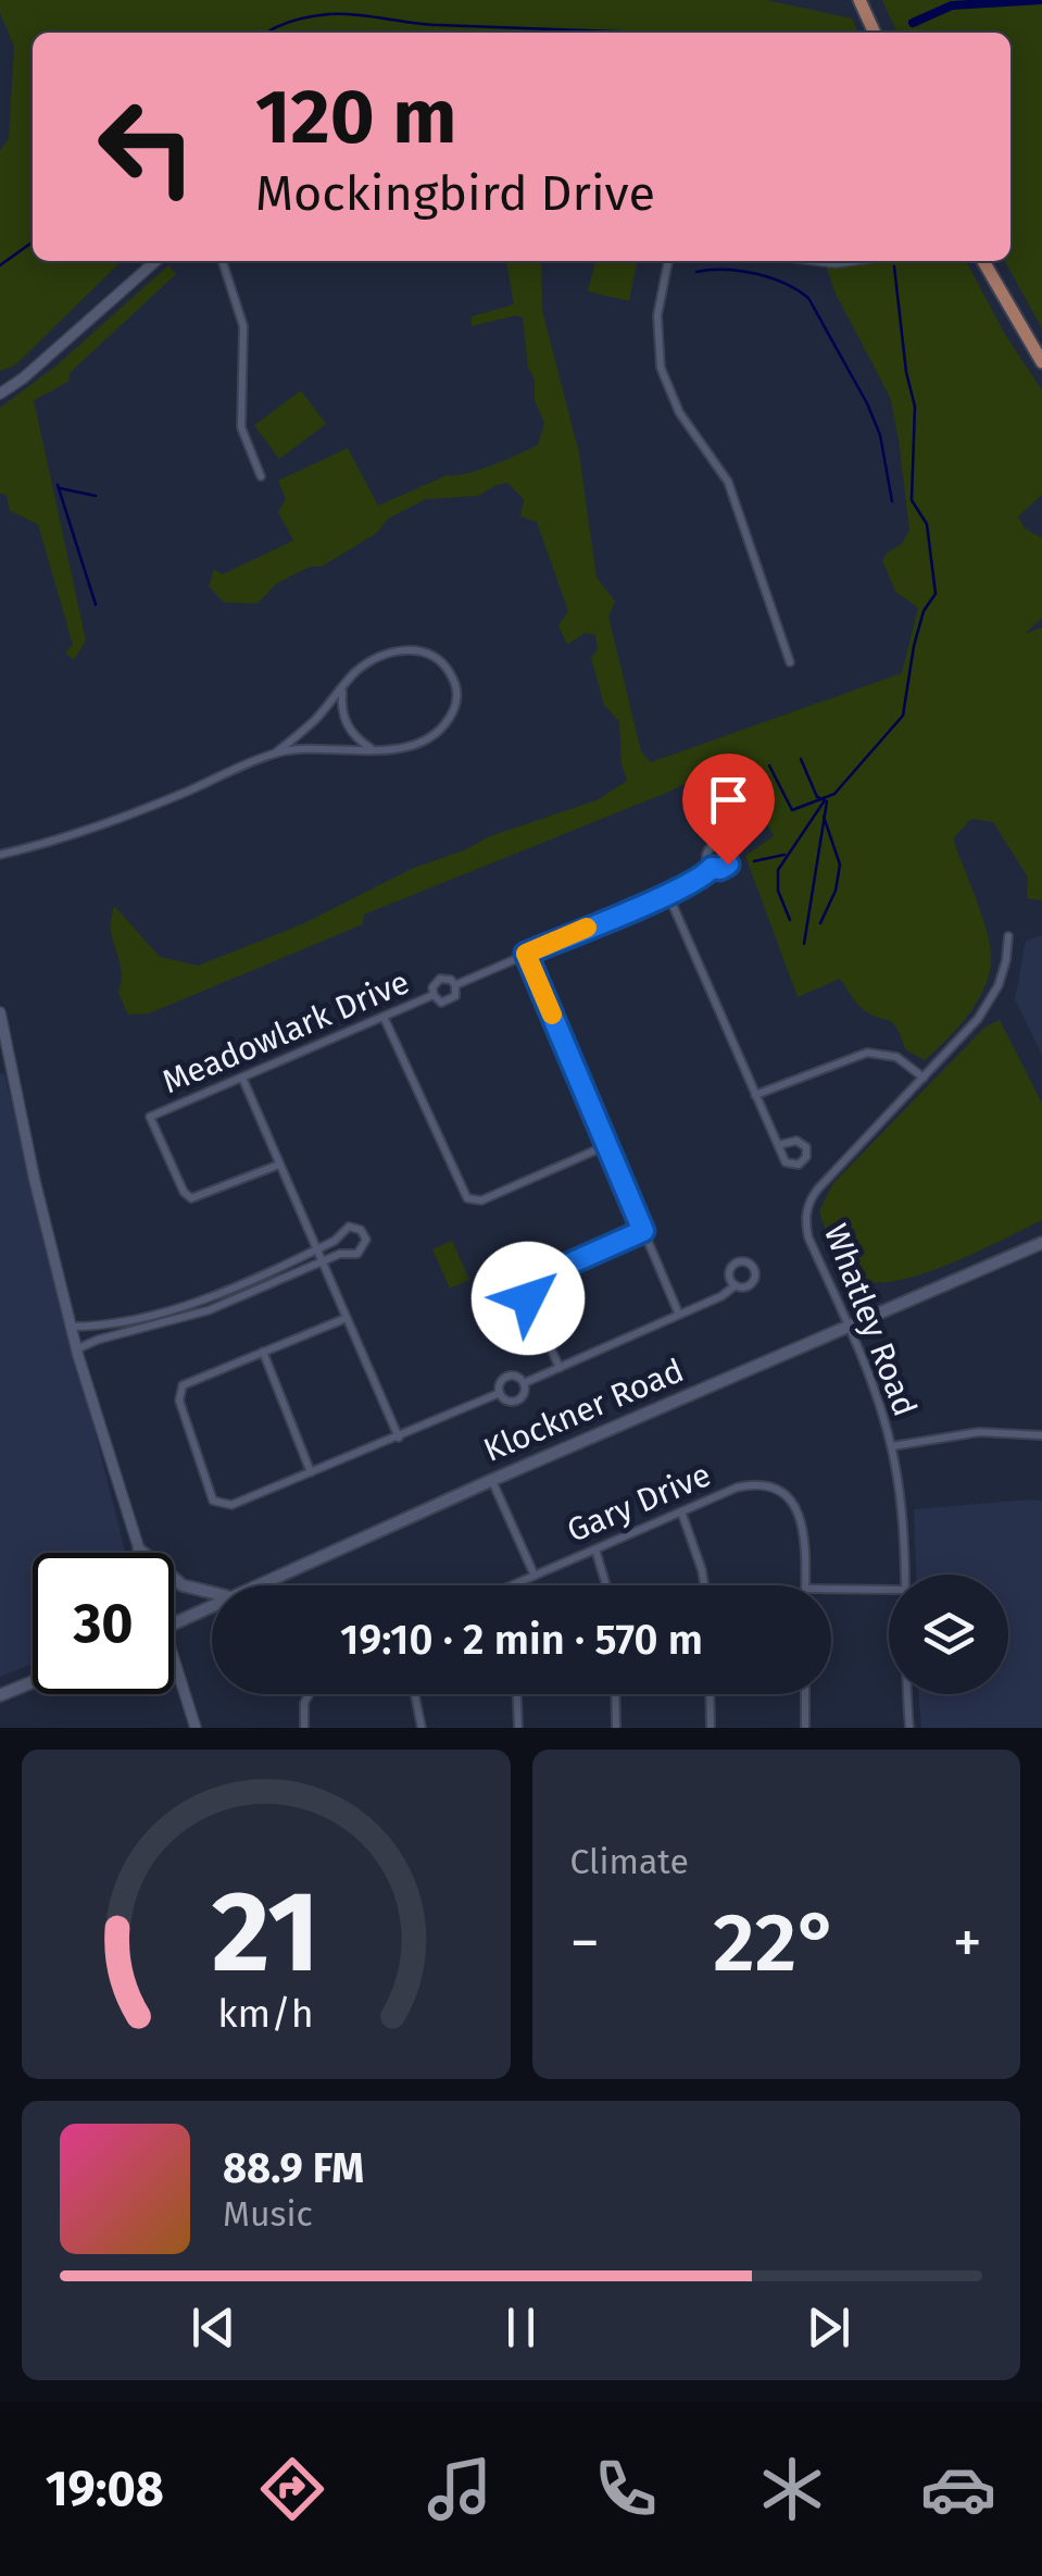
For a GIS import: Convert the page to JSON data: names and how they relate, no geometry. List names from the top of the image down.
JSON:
{
  "streets": {
    "main road": ["Klockner Road"],
    "street": ["Meadowlark Drive", "Whatley Road", "Gary Drive"]
  },
  "crossings": [
    ["Whatley Road", "Klockner Road"]
  ],
  "page": {
    "turn": ["120 m", "Mockingbird Drive"],
    "limit": "30",
    "trip": "19:10 · 2 min · 570 m",
    "tile": "Climate",
    "heat": ["−", "22°", "+"],
    "song": ["88.9 FM", "Music"],
    "tabs": "19:08",
    "gauge": ["21", "km/h"]
  }
}
